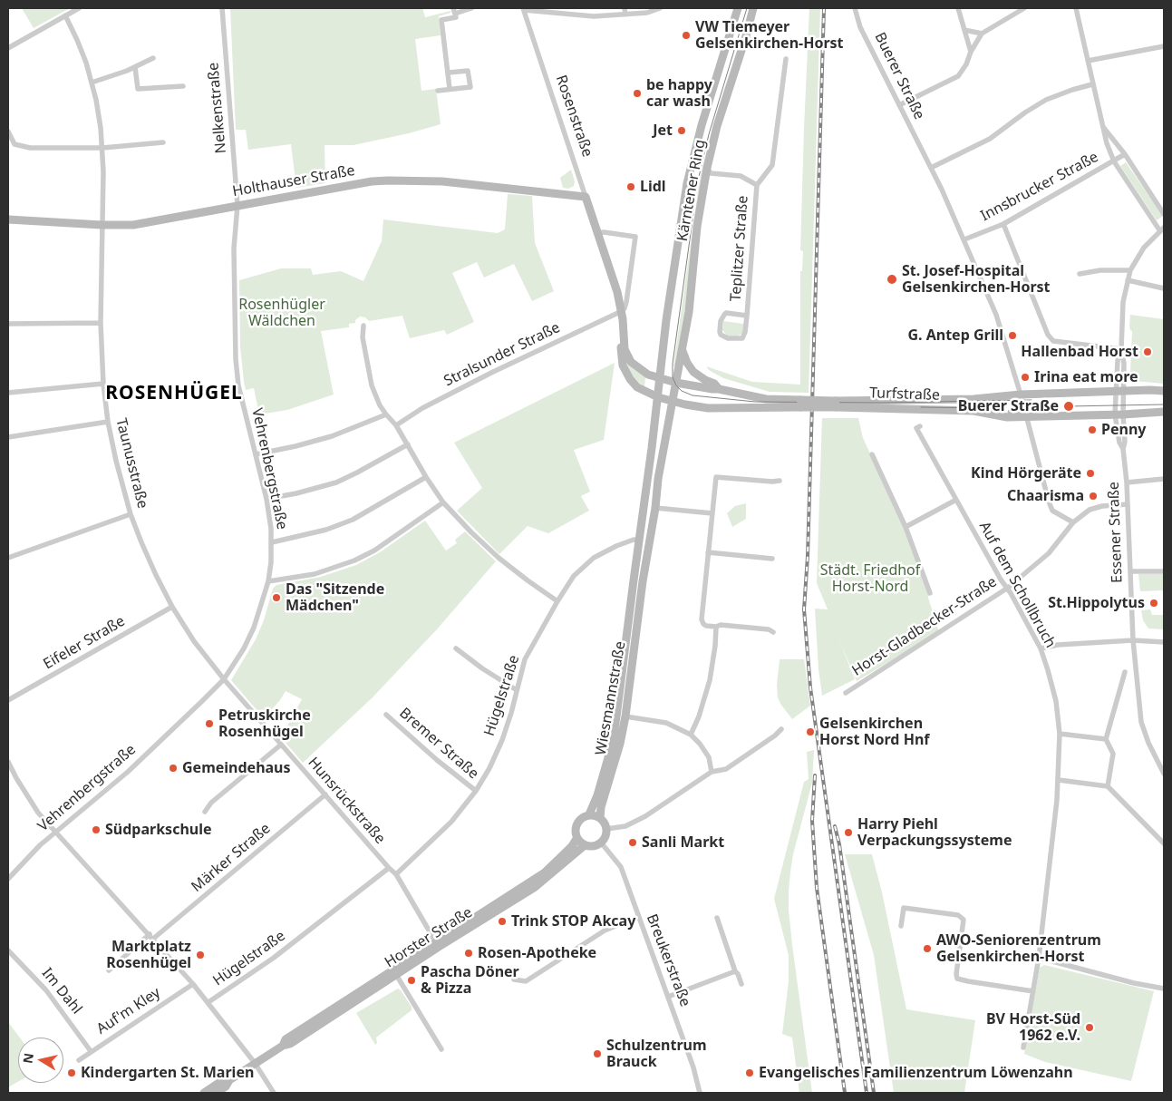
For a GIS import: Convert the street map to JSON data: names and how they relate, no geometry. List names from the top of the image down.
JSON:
{
  "streets": {
    "main road": [
      "Rosenstraße",
      "Holthauser Straße",
      "Kärntener Ring",
      "Turfstraße",
      "Wiesmannstraße",
      "Horster Straße"
    ],
    "street": [
      "Buerer Straße",
      "Nelkenstraße",
      "Innsbrucker Straße",
      "Teplitzer Straße",
      "Stralsunder Straße",
      "Taunusstraße",
      "Vehrenbergstraße",
      "Essener Straße",
      "Auf dem Schollbruch",
      "Horst-Gladbecker-Straße",
      "Eifeler Straße",
      "Hügelstraße",
      "Bremer Straße",
      "Hunsrückstraße",
      "Märker Straße",
      "Breukerstraße",
      "Im Dahl",
      "Auf'm Kley"
    ]
  },
  "crossings": [
    ["Buerer Straße", "Innsbrucker Straße"],
    ["Buerer Straße", "Turfstraße"],
    ["Buerer Straße", "Horst-Gladbecker-Straße"],
    ["Nelkenstraße", "Holthauser Straße"],
    ["Nelkenstraße", "Vehrenbergstraße"],
    ["Rosenstraße", "Holthauser Straße"],
    ["Rosenstraße", "Kärntener Ring"],
    ["Rosenstraße", "Stralsunder Straße"],
    ["Holthauser Straße", "Taunusstraße"],
    ["Holthauser Straße", "Vehrenbergstraße"],
    ["Kärntener Ring", "Teplitzer Straße"],
    ["Kärntener Ring", "Turfstraße"],
    ["Kärntener Ring", "Hügelstraße"],
    ["Kärntener Ring", "Wiesmannstraße"],
    ["Turfstraße", "Essener Straße"],
    ["Taunusstraße", "Vehrenbergstraße"],
    ["Taunusstraße", "Eifeler Straße"],
    ["Taunusstraße", "Hunsrückstraße"],
    ["Vehrenbergstraße", "Hunsrückstraße"],
    ["Auf dem Schollbruch", "Horst-Gladbecker-Straße"],
    ["Hügelstraße", "Bremer Straße"],
    ["Hügelstraße", "Hunsrückstraße"],
    ["Wiesmannstraße", "Horster Straße"],
    ["Wiesmannstraße", "Breukerstraße"],
    ["Hunsrückstraße", "Märker Straße"],
    ["Hunsrückstraße", "Horster Straße"],
    ["Horster Straße", "Breukerstraße"],
    ["Im Dahl", "Auf'm Kley"]
  ],
  "districts": ["ROSENHÜGEL"],
  "parks": ["Rosenhügler Wäldchen", "Städt. Friedhof Horst-Nord"],
  "places": [
    "VW Tiemeyer Gelsenkirchen-Horst",
    "be happy car wash",
    "Jet",
    "Lidl",
    "St. Josef-Hospital Gelsenkirchen-Horst",
    "G. Antep Grill",
    "Hallenbad Horst",
    "Irina eat more",
    "Buerer Straße",
    "Penny",
    "Kind Hörgeräte",
    "Chaarisma",
    "Das \"Sitzende Mädchen\"",
    "St.Hippolytus",
    "Petruskirche Rosenhügel",
    "Gelsenkirchen Horst Nord Hnf",
    "Gemeindehaus",
    "Südparkschule",
    "Harry Piehl Verpackungssysteme",
    "Sanli Markt",
    "Trink STOP Akcay",
    "AWO-Seniorenzentrum Gelsenkirchen-Horst",
    "Rosen-Apotheke",
    "Marktplatz Rosenhügel",
    "Pascha Döner & Pizza",
    "BV Horst-Süd 1962 e.V.",
    "Schulzentrum Brauck",
    "Kindergarten St. Marien",
    "Evangelisches Familienzentrum Löwenzahn"
  ],
  "north": "left"
}
